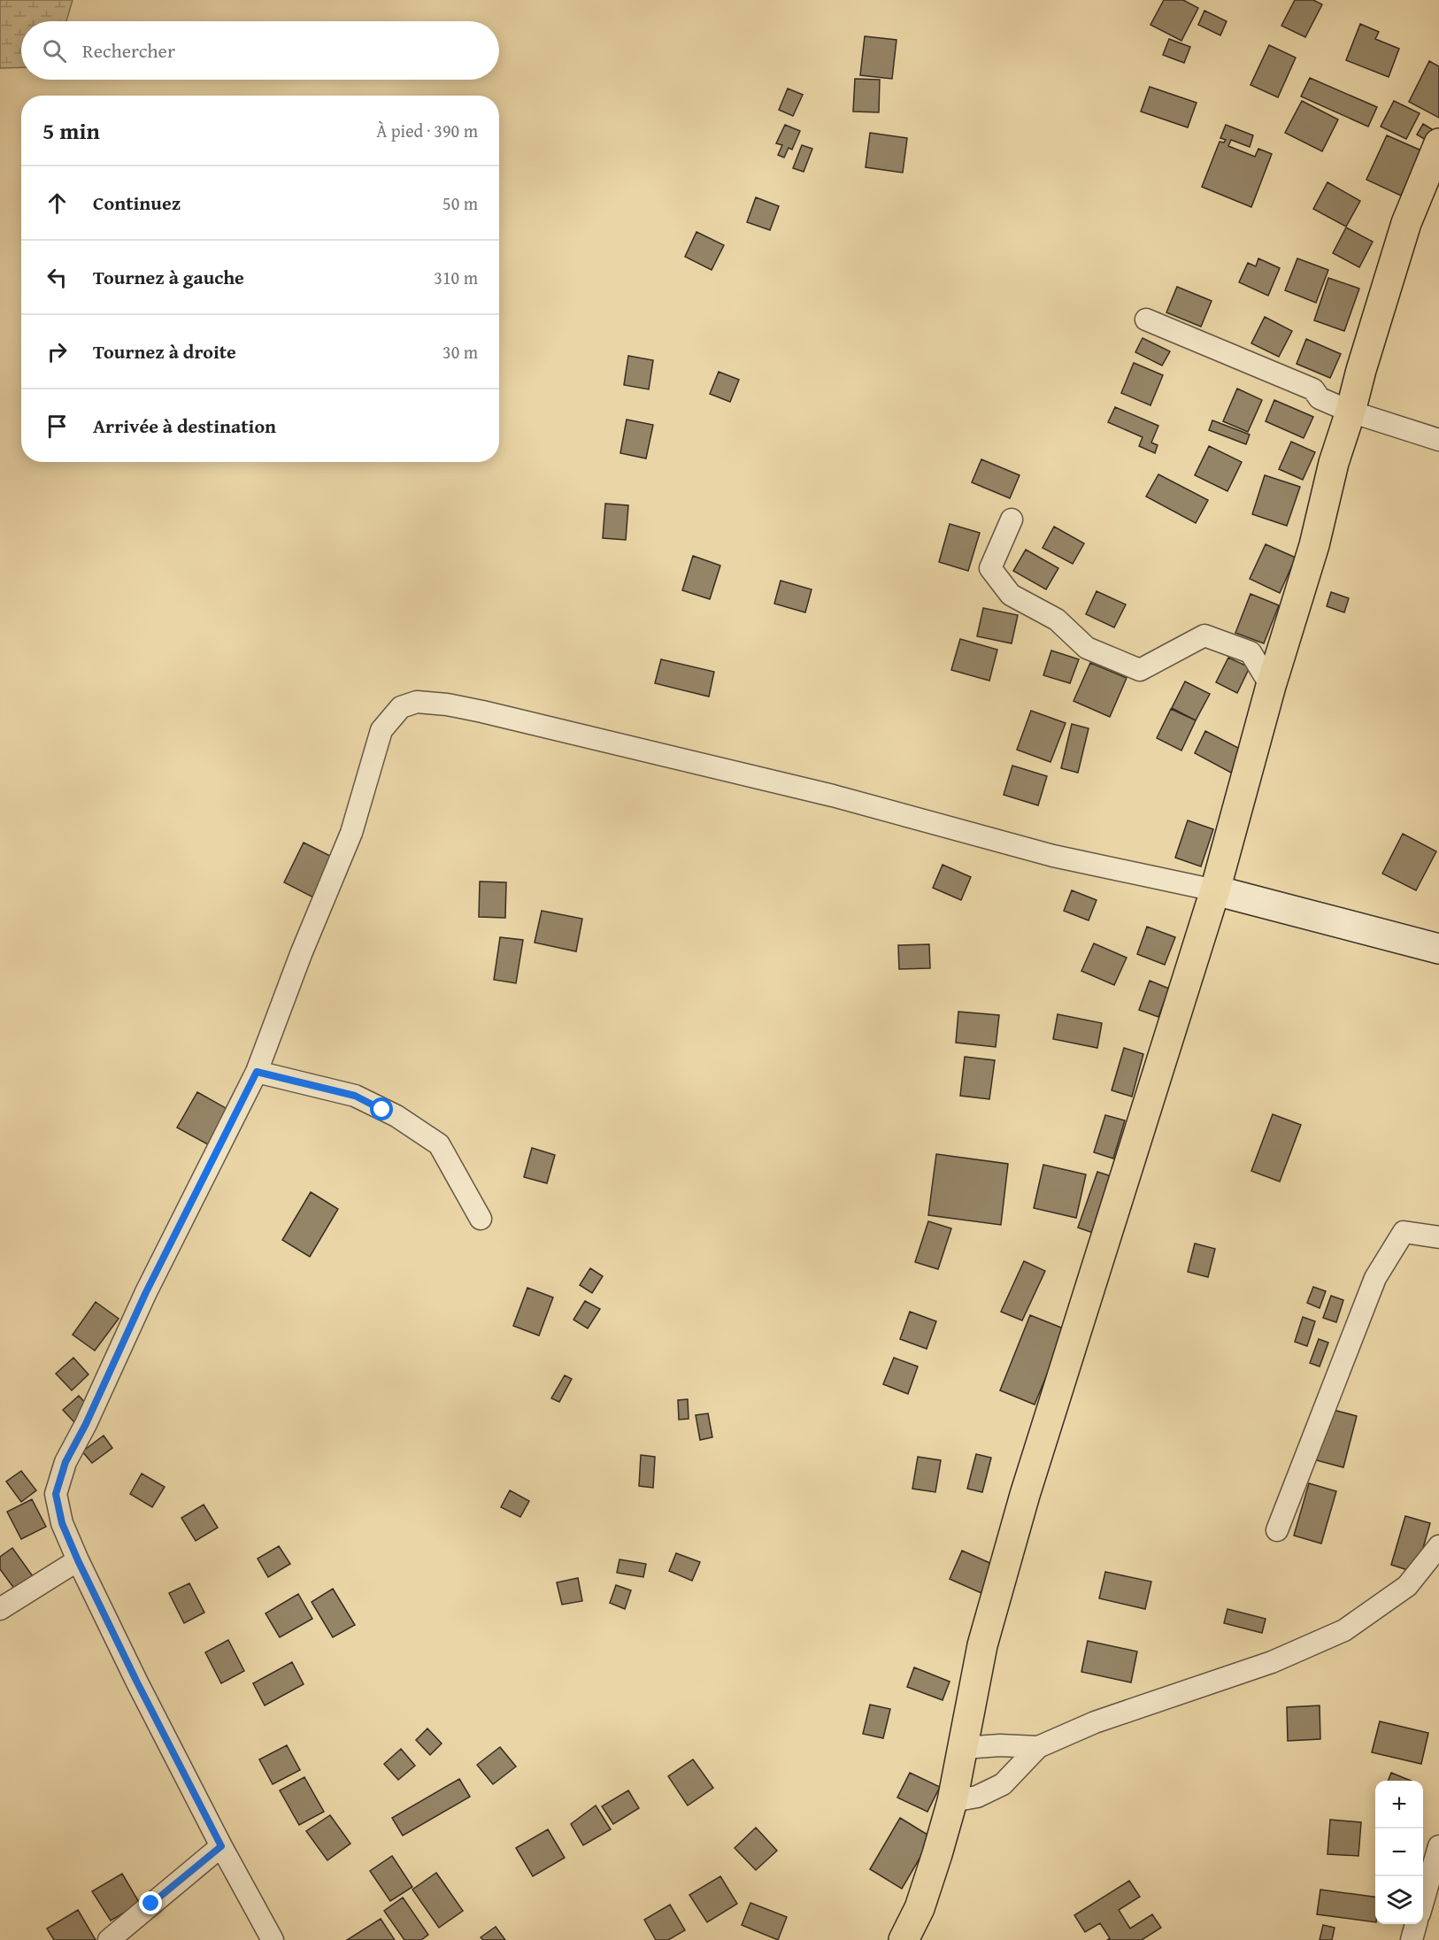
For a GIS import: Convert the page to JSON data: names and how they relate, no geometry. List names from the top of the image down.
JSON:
{
  "page": {
    "search": "Rechercher",
    "heading": ["5 min", "À pied · 390 m"],
    "list": [
      ["Continuez", "50 m"],
      ["Tournez à gauche", "310 m"],
      ["Tournez à droite", "30 m"],
      "Arrivée à destination"
    ],
    "map_buttons": ["+", "−"]
  }
}
